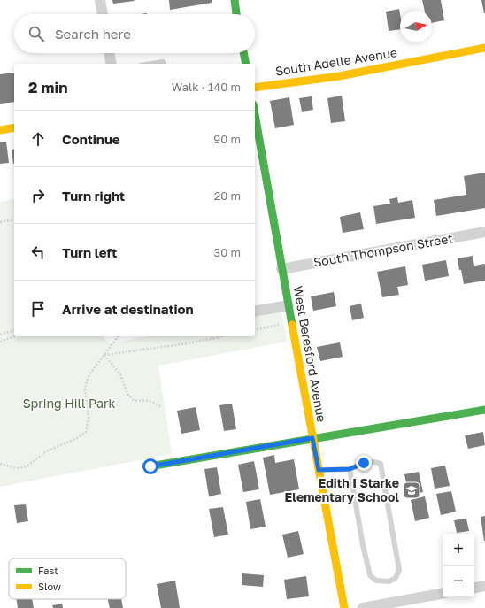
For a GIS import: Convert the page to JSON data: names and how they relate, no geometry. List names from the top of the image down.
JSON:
{
  "streets": {
    "street": ["South Adelle Avenue", "South Thompson Street", "West Beresford Avenue"]
  },
  "crossings": [
    ["South Thompson Street", "West Beresford Avenue"]
  ],
  "parks": ["Spring Hill Park"],
  "places": {
    "school or university": ["Edith I Starke Elementary School"]
  },
  "legend": ["Fast", "Slow"],
  "north": "right",
  "page": {
    "search": "Search here",
    "heading": ["2 min", "Walk · 140 m"],
    "list": [
      ["Continue", "90 m"],
      ["Turn right", "20 m"],
      ["Turn left", "30 m"],
      "Arrive at destination"
    ],
    "map_buttons": ["+", "−"]
  }
}
